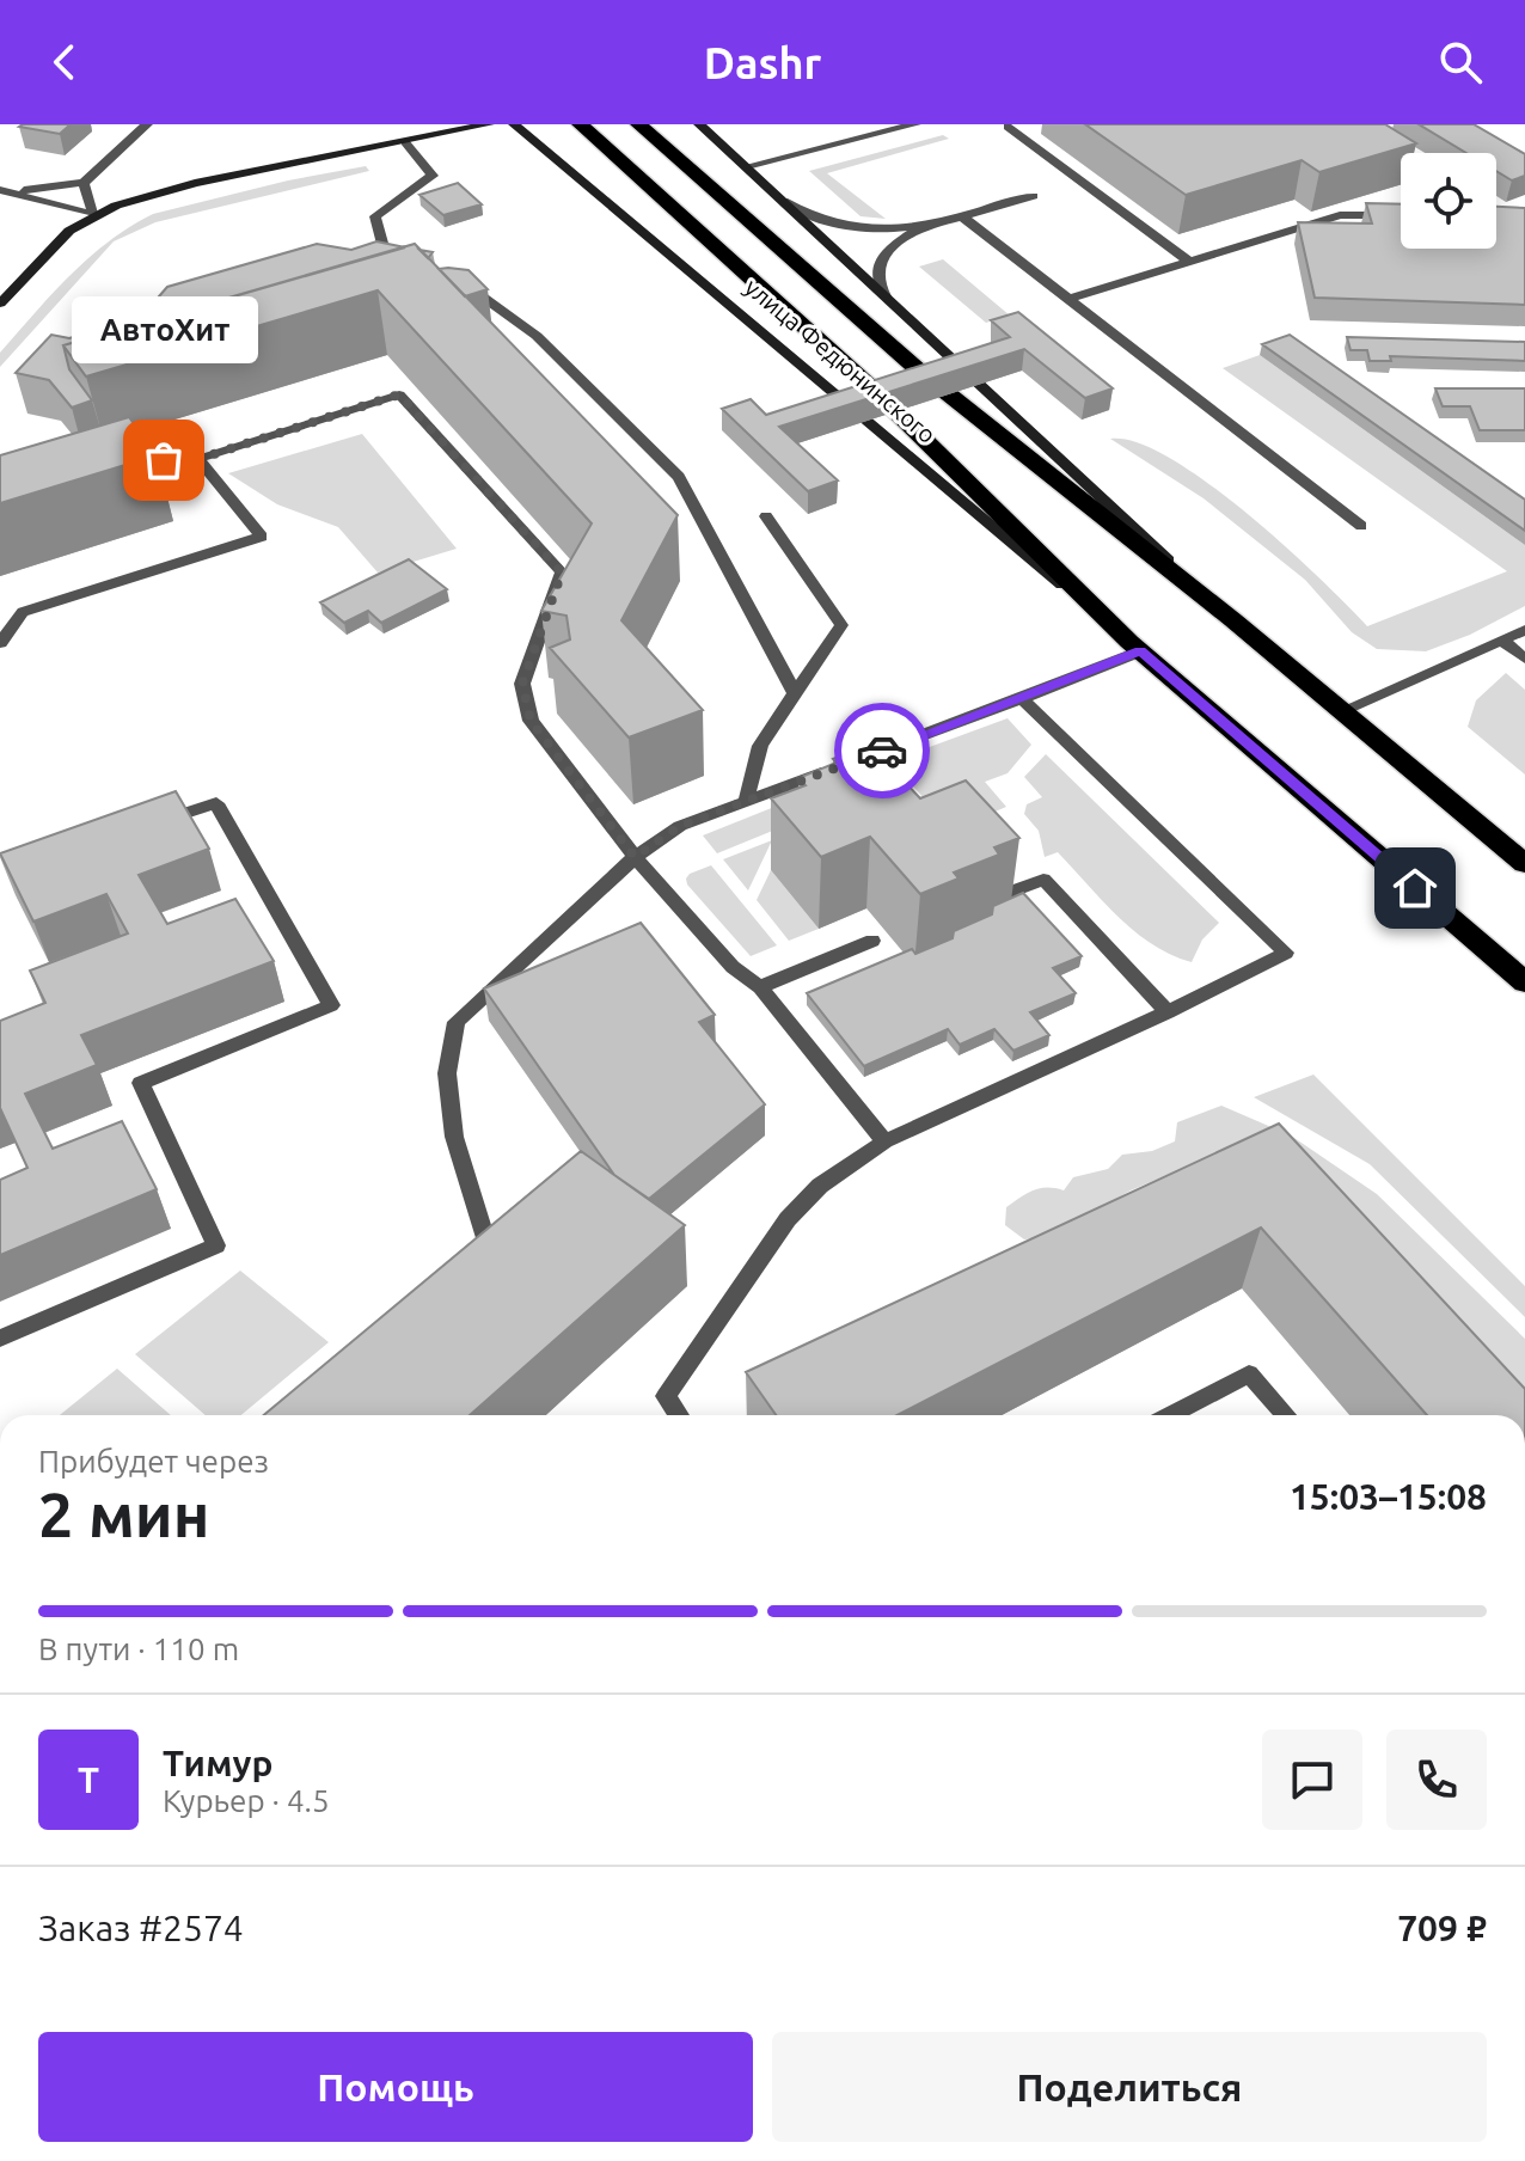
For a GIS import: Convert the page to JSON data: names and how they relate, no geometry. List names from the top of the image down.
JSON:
{
  "streets": {
    "highway": ["улица Федюнинского"]
  },
  "places": ["АвтоХит"],
  "page": {
    "header": "Dashr",
    "bubble": "АвтоХит",
    "heading": ["2 мин", "Прибудет через", "15:03–15:08"],
    "panel": [
      "Тимур",
      "Курьер · 4.5",
      "Заказ #2574",
      "709 ₽"
    ],
    "bar": "В пути · 110 m",
    "round": "Т",
    "buttons": ["Помощь", "Поделиться"]
  }
}
